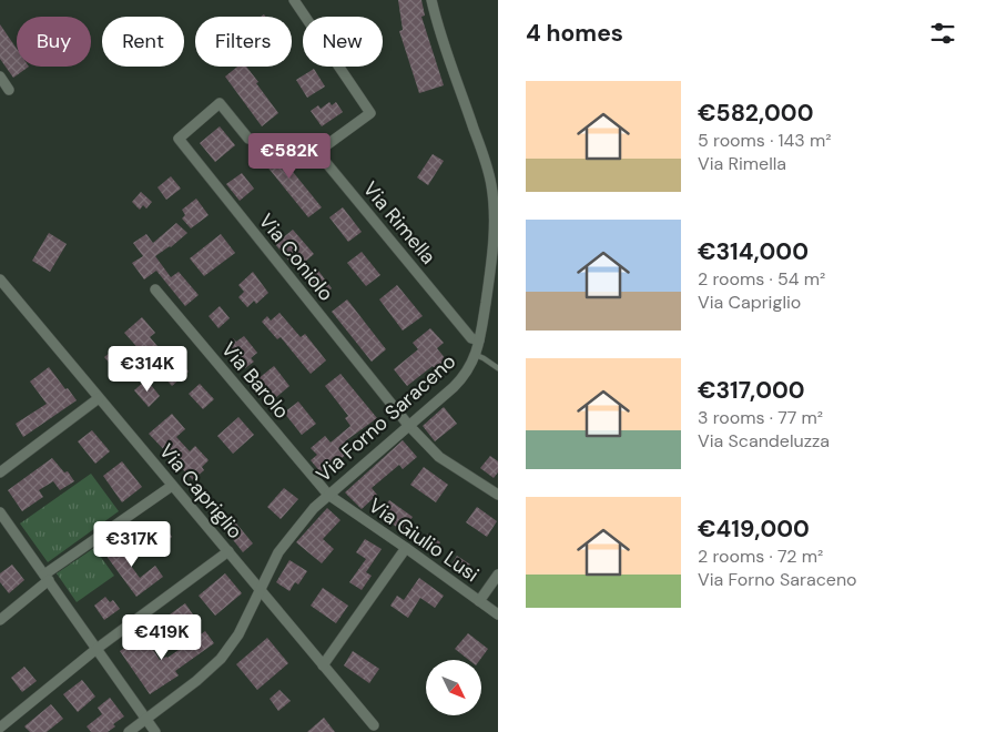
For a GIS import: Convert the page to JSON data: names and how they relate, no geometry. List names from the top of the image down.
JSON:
{
  "streets": {
    "street": [
      "Via Rimella",
      "Via Coniolo",
      "Via Barolo",
      "Via Forno Saraceno",
      "Via Capriglio",
      "Via Giulio Lusi"
    ]
  },
  "crossings": [
    ["Via Rimella", "Via Forno Saraceno"],
    ["Via Coniolo", "Via Forno Saraceno"],
    ["Via Barolo", "Via Forno Saraceno"],
    ["Via Barolo", "Via Giulio Lusi"],
    ["Via Forno Saraceno", "Via Capriglio"],
    ["Via Forno Saraceno", "Via Giulio Lusi"]
  ],
  "north": "bottom right",
  "page": {
    "heading": "4 homes",
    "chip": [
      "Buy",
      "Rent",
      "Filters",
      "New"
    ],
    "list": [
      {
        "name": "€582,000",
        "note": "5 rooms · 143 m² · Via Rimella"
      },
      {
        "name": "€314,000",
        "note": "2 rooms · 54 m² · Via Capriglio"
      },
      {
        "name": "€317,000",
        "note": "3 rooms · 77 m² · Via Scandeluzza"
      },
      {
        "name": "€419,000",
        "note": "2 rooms · 72 m² · Via Forno Saraceno"
      }
    ],
    "price": [
      "€582K",
      "€314K",
      "€317K",
      "€419K"
    ]
  }
}
